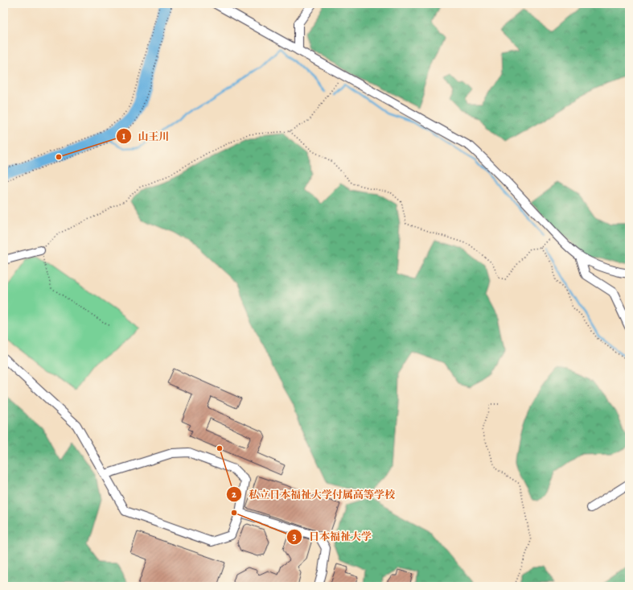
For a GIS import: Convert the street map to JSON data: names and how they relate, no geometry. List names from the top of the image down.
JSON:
{
  "places": ["山王川", "私立日本福祉大学付属高等学校", "日本福祉大学"]
}
